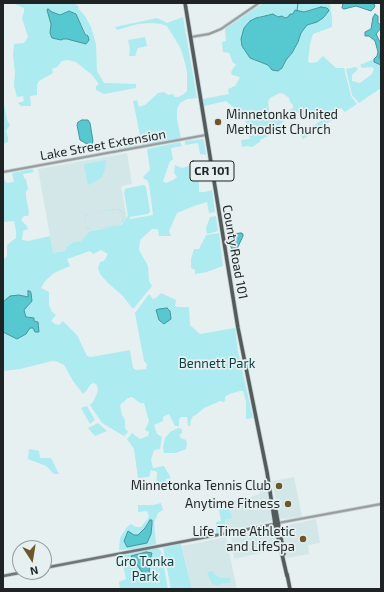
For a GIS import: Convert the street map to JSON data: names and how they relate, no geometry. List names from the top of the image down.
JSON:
{
  "streets": {
    "main road": ["CR 101", "County Road 101"],
    "street": ["Lake Street Extension"]
  },
  "crossings": [
    ["Lake Street Extension", "County Road 101"]
  ],
  "parks": ["Bennett Park", "Gro Tonka Park"],
  "places": [
    "Minnetonka United Methodist Church",
    "Minnetonka Tennis Club",
    "Anytime Fitness",
    "Life Time Athletic and LifeSpa"
  ],
  "north": "bottom"
}
